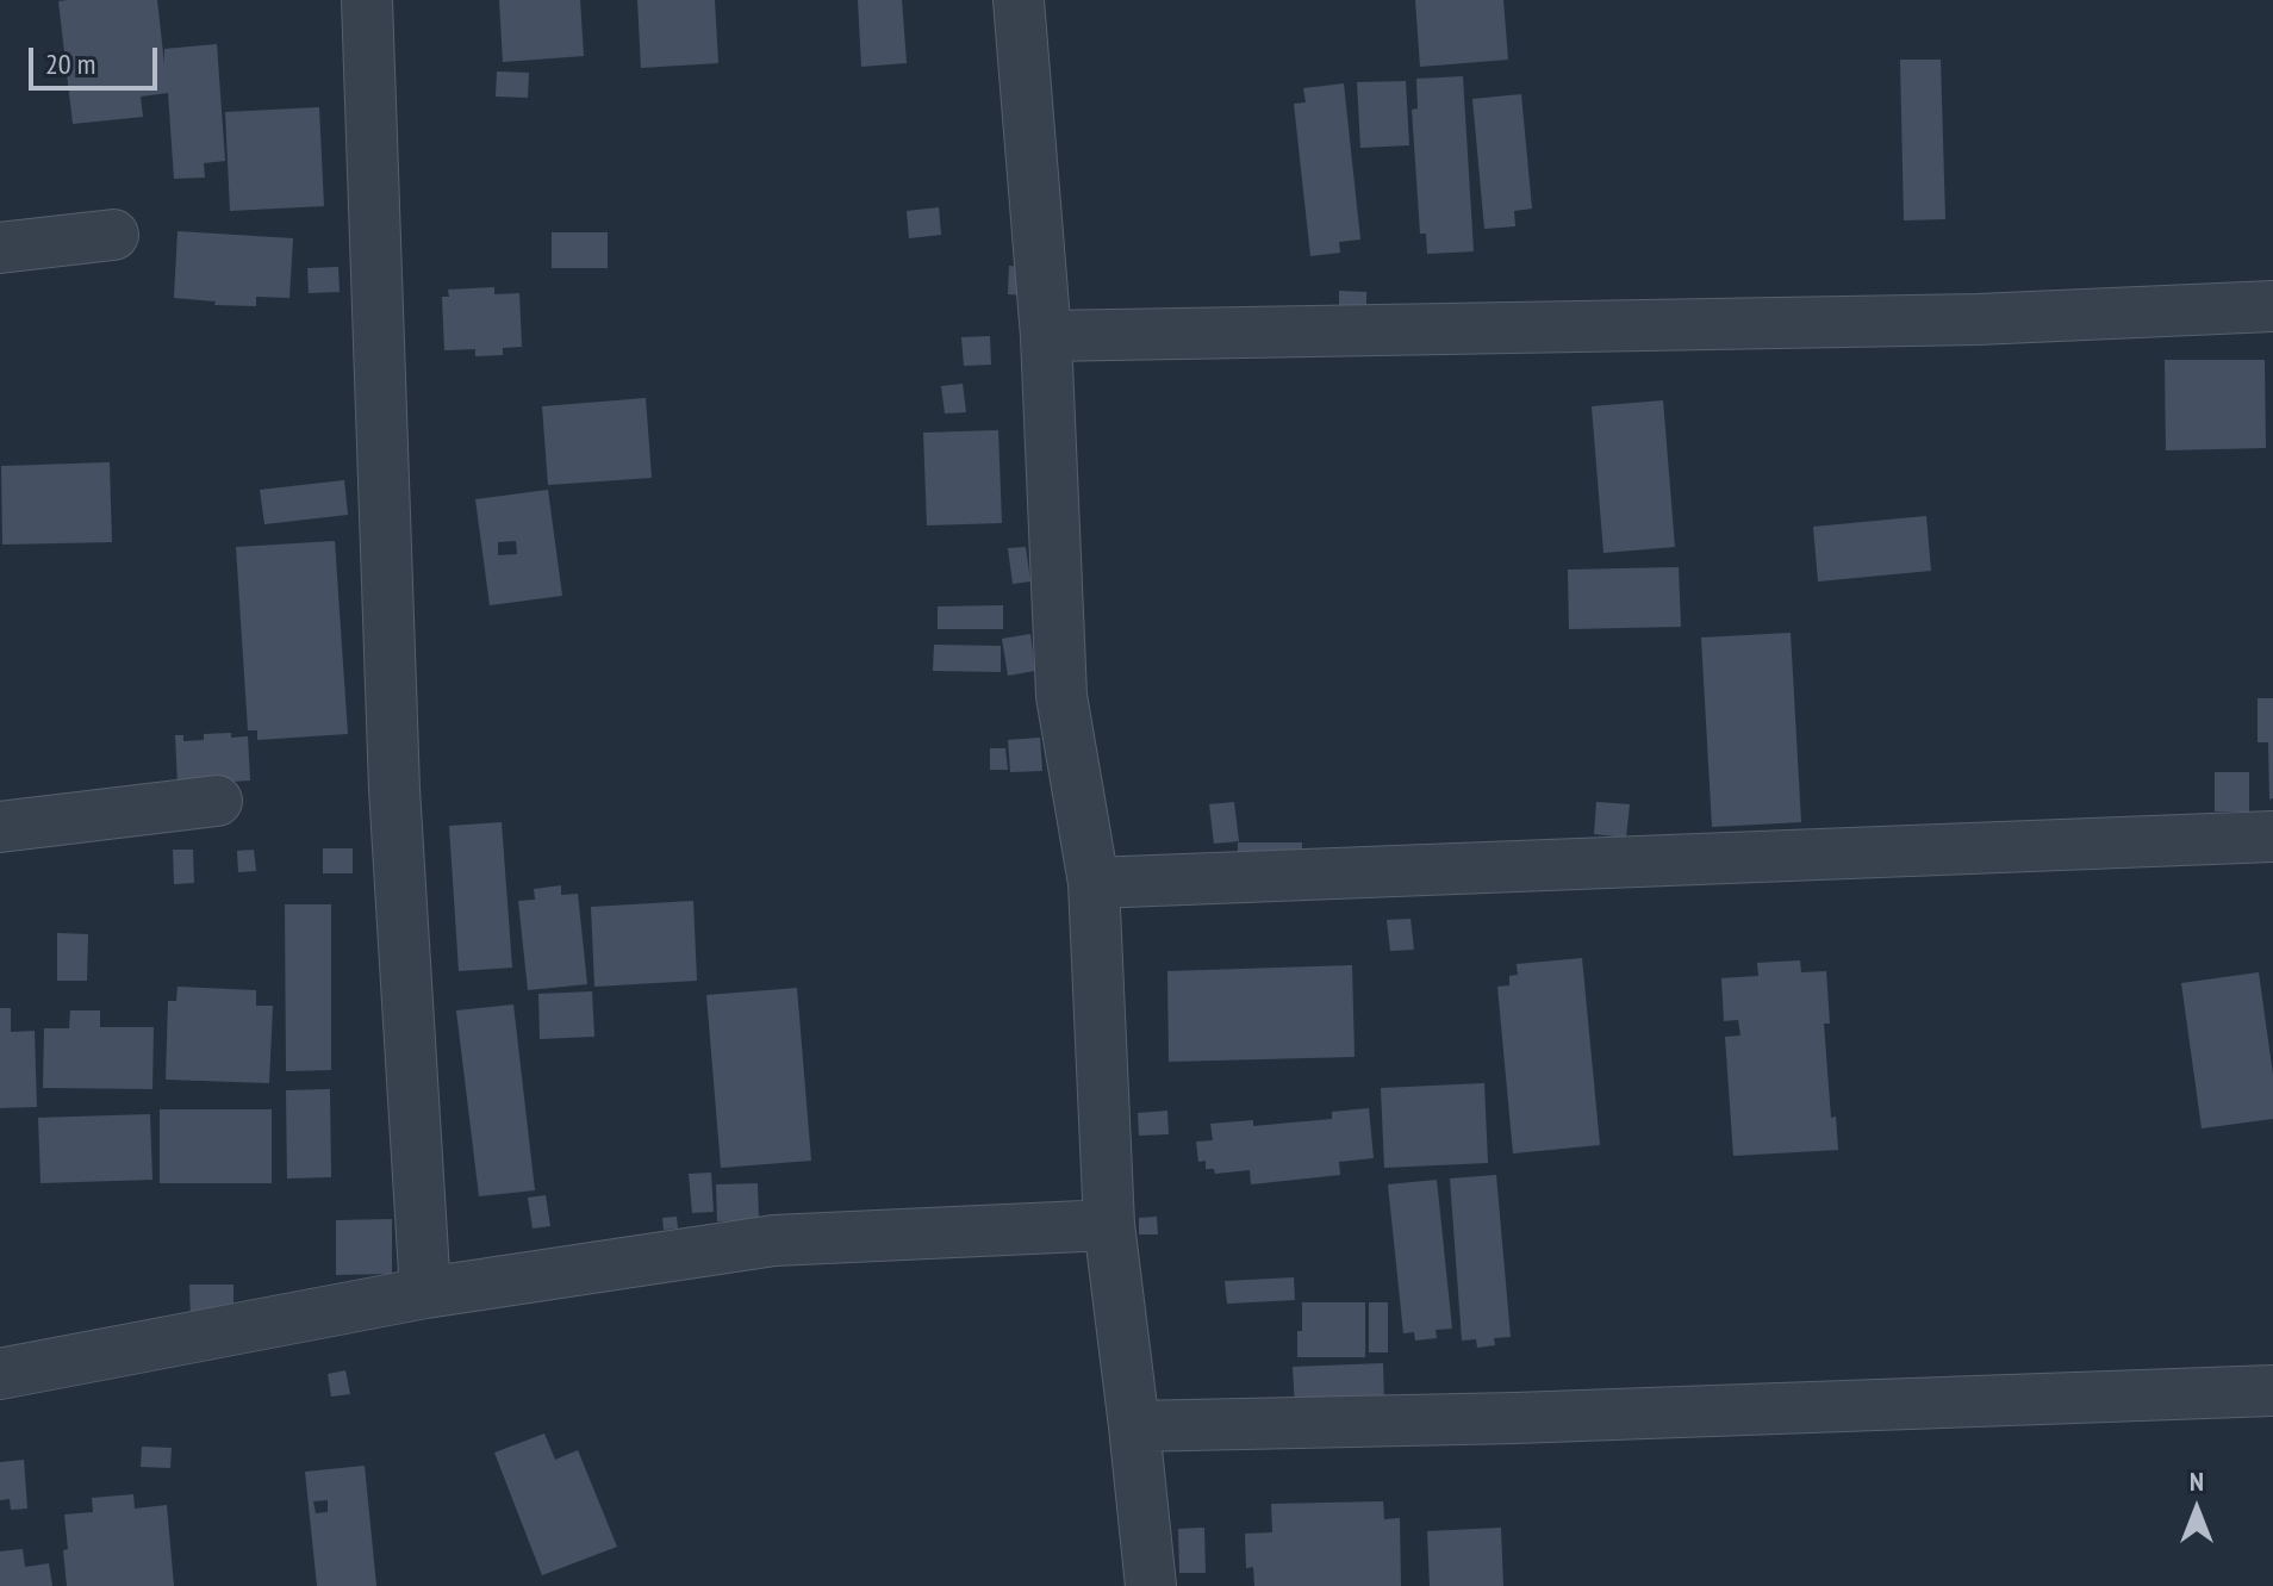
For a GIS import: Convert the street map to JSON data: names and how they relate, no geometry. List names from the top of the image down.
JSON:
{
  "scale_bar": "20 m",
  "north": "top"
}
